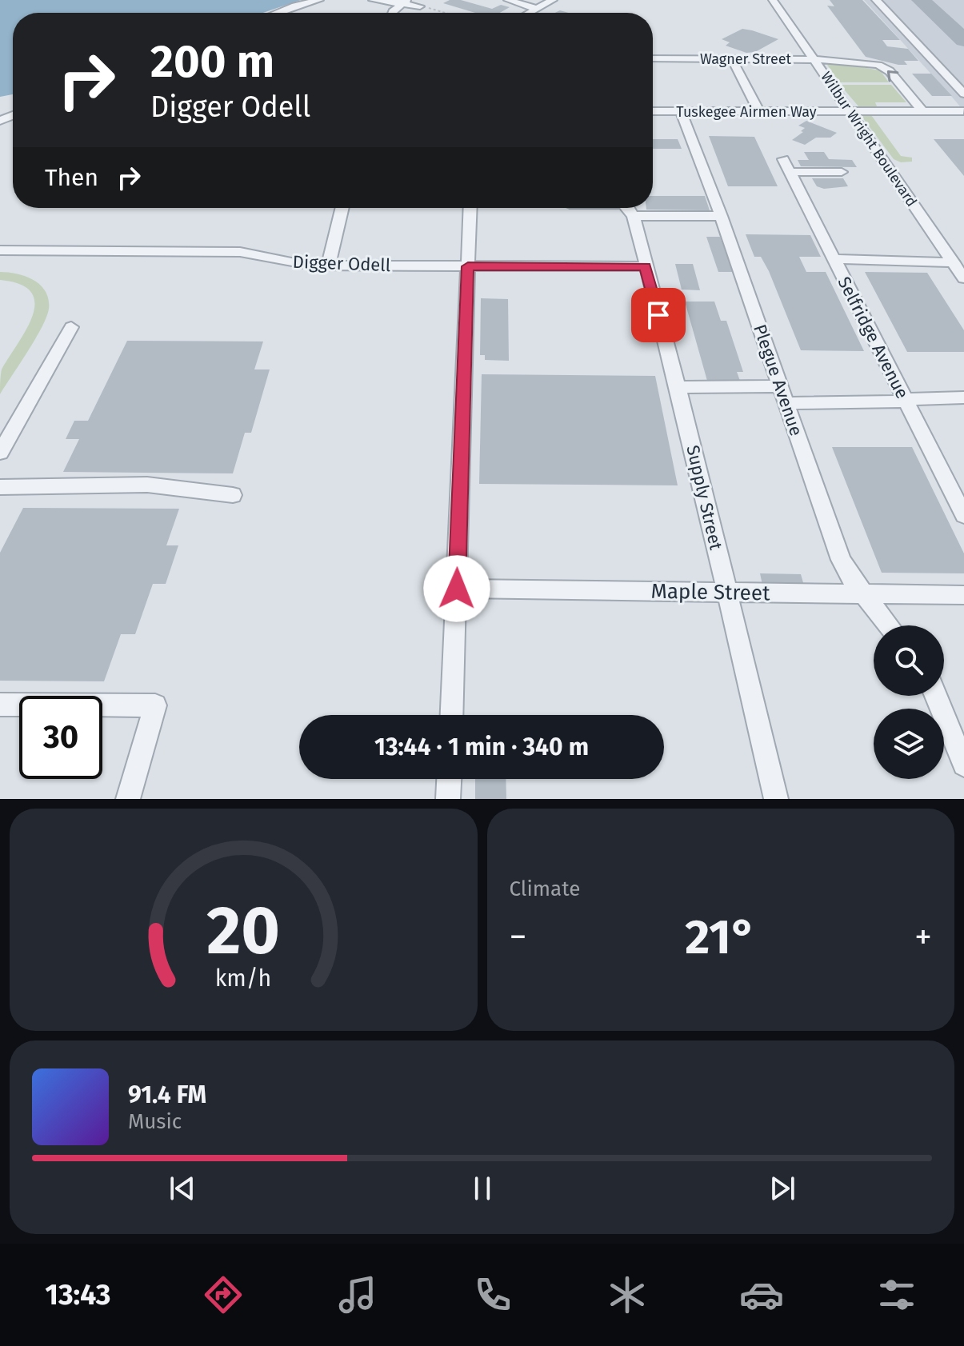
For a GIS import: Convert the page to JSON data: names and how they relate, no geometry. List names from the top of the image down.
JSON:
{
  "streets": {
    "street": [
      "Wagner Street",
      "Tuskegee Airmen Way",
      "Wilbur Wright Boulevard",
      "Digger Odell",
      "Selfridge Avenue",
      "Plegue Avenue",
      "Supply Street",
      "Maple Street"
    ]
  },
  "crossings": [
    ["Wagner Street", "Tuskegee Airmen Way"],
    ["Wagner Street", "Wilbur Wright Boulevard"],
    ["Tuskegee Airmen Way", "Wilbur Wright Boulevard"],
    ["Tuskegee Airmen Way", "Plegue Avenue"],
    ["Digger Odell", "Supply Street"],
    ["Plegue Avenue", "Maple Street"],
    ["Supply Street", "Maple Street"]
  ],
  "page": {
    "turn": ["200 m", "Digger Odell"],
    "then": "Then",
    "limit": "30",
    "trip": "13:44 · 1 min · 340 m",
    "tile": "Climate",
    "heat": ["−", "21°", "+"],
    "song": ["91.4 FM", "Music"],
    "tabs": "13:43",
    "gauge": ["20", "km/h"]
  }
}
